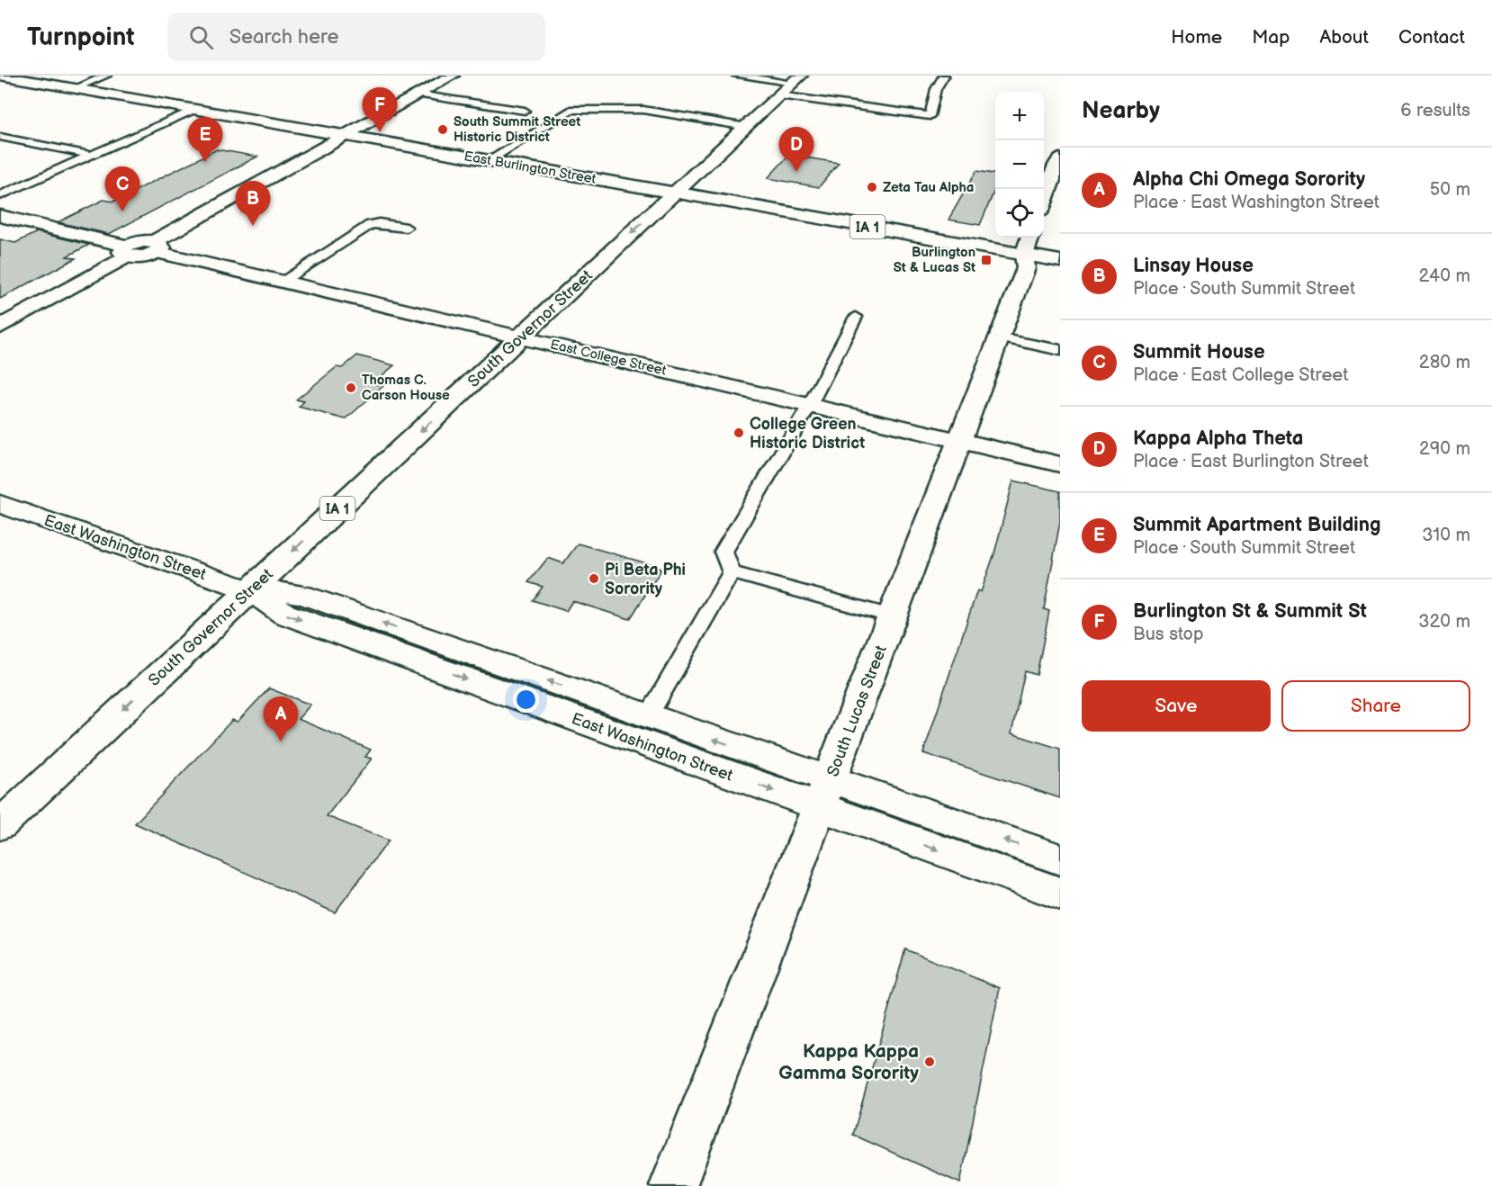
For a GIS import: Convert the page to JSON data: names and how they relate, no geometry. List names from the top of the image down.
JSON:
{
  "streets": {
    "street": [
      "East Burlington Street",
      "IA 1",
      "South Governor Street",
      "East College Street",
      "East Washington Street",
      "South Lucas Street"
    ]
  },
  "crossings": [
    ["East Burlington Street", "South Governor Street"],
    ["East Burlington Street", "South Lucas Street"],
    ["South Governor Street", "East College Street"],
    ["South Governor Street", "East Washington Street"],
    ["East College Street", "South Lucas Street"],
    ["East Washington Street", "South Lucas Street"]
  ],
  "one_way": ["South Governor Street"],
  "places": {
    "other": [
      "South Summit Street Historic District",
      "Zeta Tau Alpha",
      "Thomas C. Carson House",
      "College Green Historic District",
      "Pi Beta Phi Sorority",
      "Kappa Kappa Gamma Sorority"
    ],
    "transit": ["Burlington St & Lucas St"]
  },
  "page": {
    "header": "Turnpoint",
    "search": "Search here",
    "nav": [
      "Home",
      "Map",
      "About",
      "Contact"
    ],
    "heading": ["Nearby", "6 results"],
    "pins": [
      "F",
      "E",
      "D",
      "C",
      "B",
      "A"
    ],
    "map_buttons": ["+", "−"],
    "list": [
      {
        "mark": "A",
        "name": "Alpha Chi Omega Sorority",
        "note": "Place · East Washington Street",
        "value": "50 m"
      },
      {
        "mark": "B",
        "name": "Linsay House",
        "note": "Place · South Summit Street",
        "value": "240 m"
      },
      {
        "mark": "C",
        "name": "Summit House",
        "note": "Place · East College Street",
        "value": "280 m"
      },
      {
        "mark": "D",
        "name": "Kappa Alpha Theta",
        "note": "Place · East Burlington Street",
        "value": "290 m"
      },
      {
        "mark": "E",
        "name": "Summit Apartment Building",
        "note": "Place · South Summit Street",
        "value": "310 m"
      },
      {
        "mark": "F",
        "name": "Burlington St & Summit St",
        "note": "Bus stop",
        "value": "320 m"
      }
    ],
    "buttons": ["Save", "Share"]
  }
}
